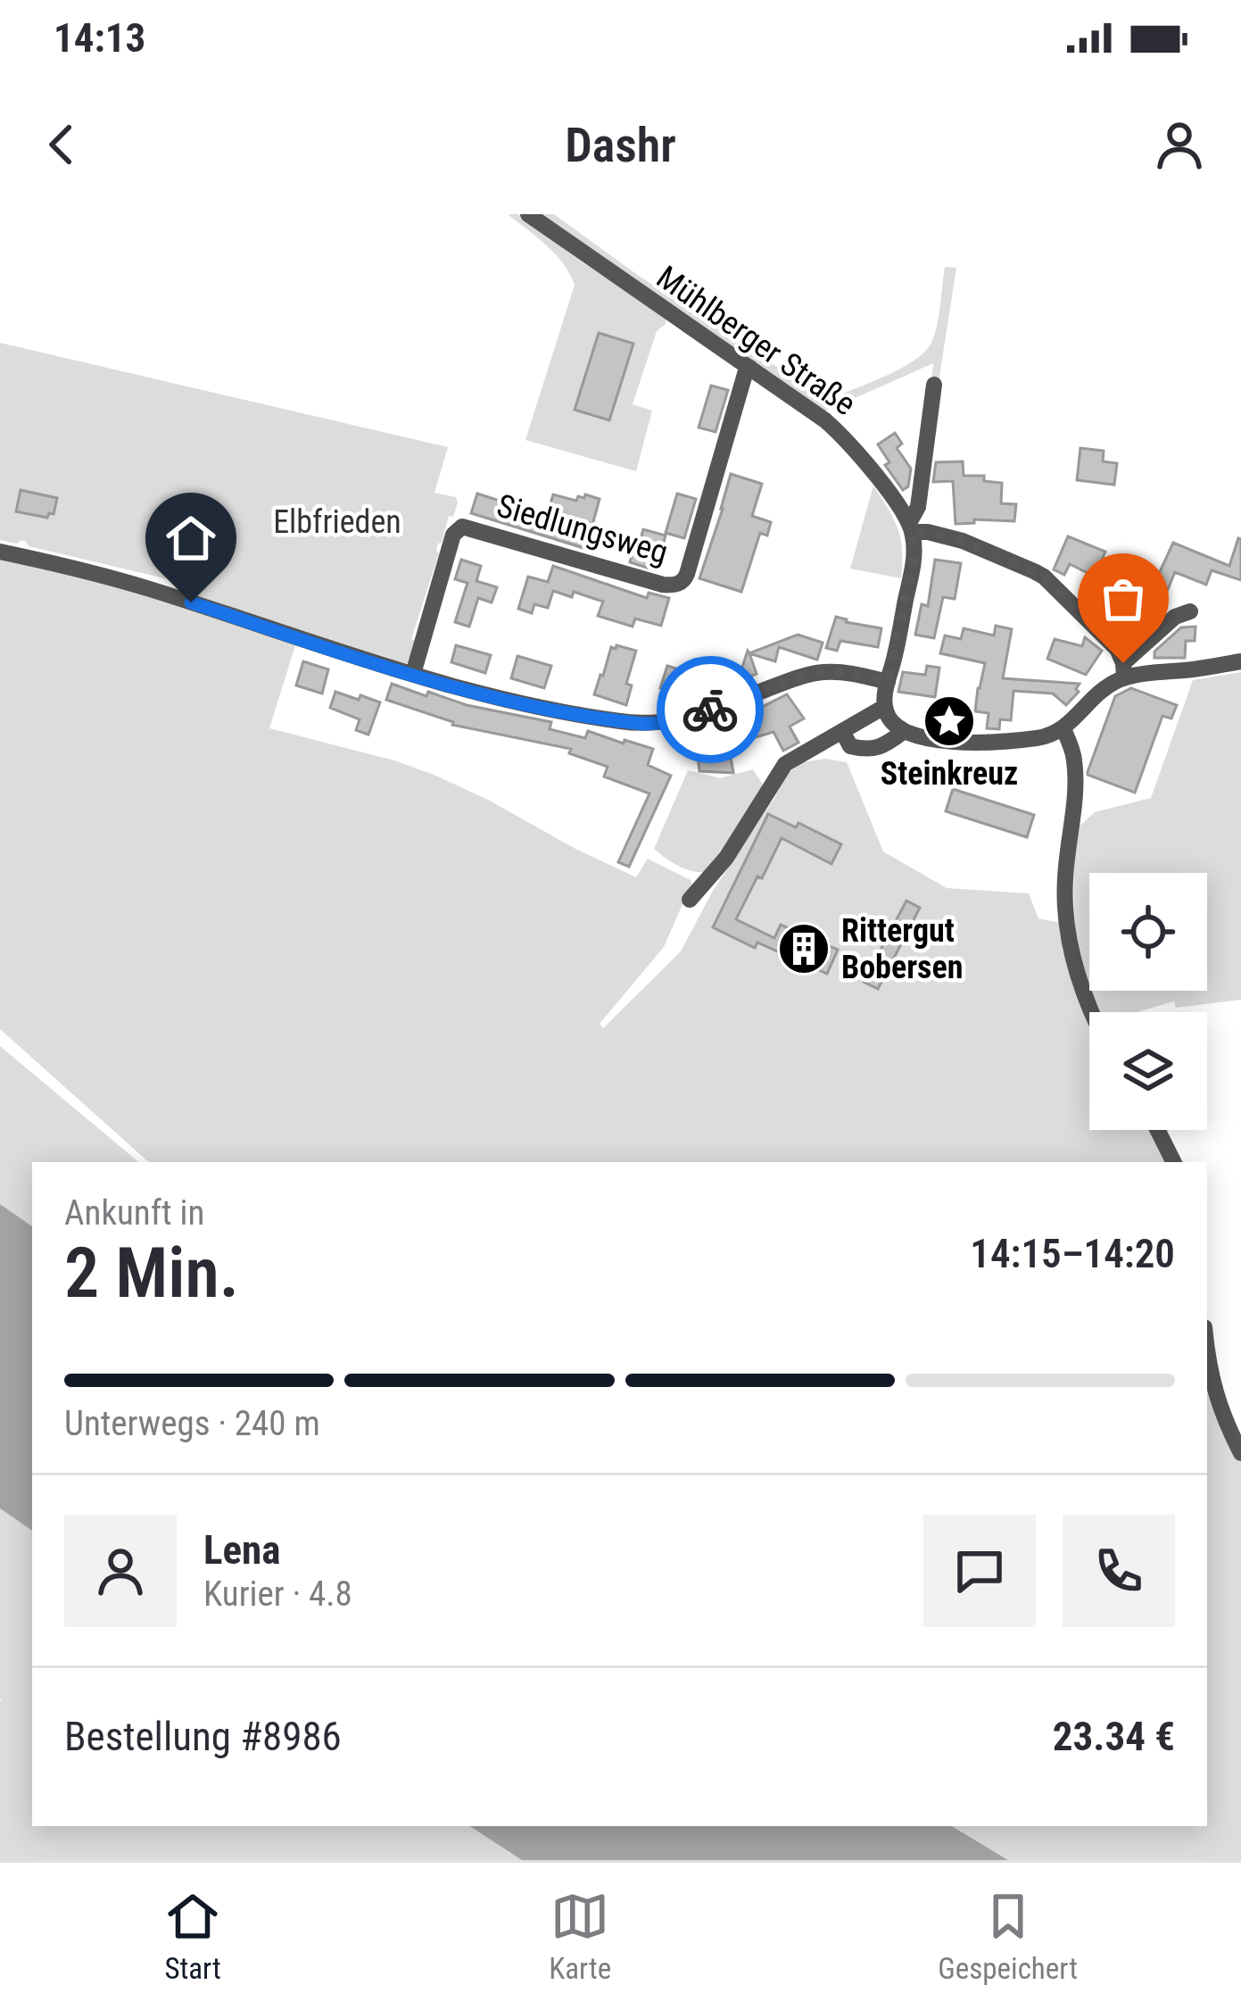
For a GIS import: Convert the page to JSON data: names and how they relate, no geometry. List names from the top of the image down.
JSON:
{
  "streets": {
    "street": ["Mühlberger Straße", "Siedlungsweg"]
  },
  "crossings": [
    ["Mühlberger Straße", "Siedlungsweg"]
  ],
  "parks": ["Elbfrieden"],
  "places": {
    "place": ["Steinkreuz"],
    "building": ["Rittergut Bobersen"]
  },
  "page": {
    "status": "14:13",
    "header": "Dashr",
    "heading": ["2 Min.", "Ankunft in", "14:15–14:20"],
    "panel": [
      "Lena",
      "Kurier · 4.8",
      "Bestellung #8986",
      "23.34 €"
    ],
    "bar": "Unterwegs · 240 m",
    "tabs": ["Start", "Karte", "Gespeichert"]
  }
}
